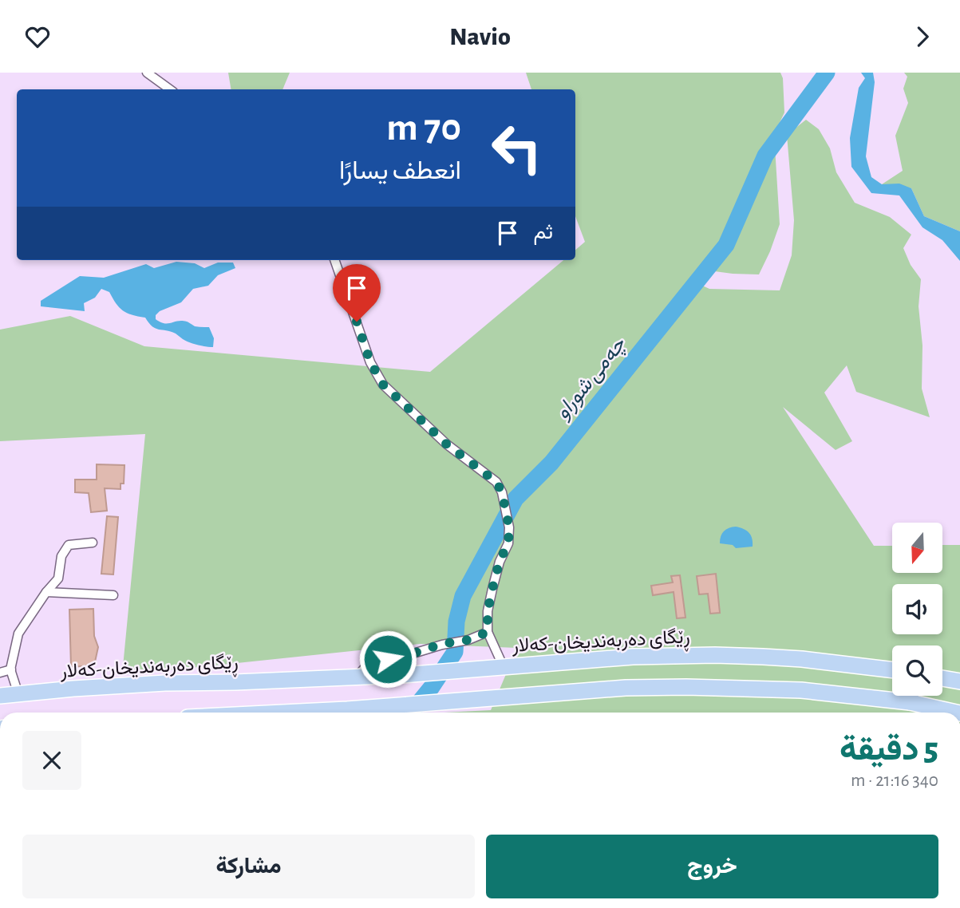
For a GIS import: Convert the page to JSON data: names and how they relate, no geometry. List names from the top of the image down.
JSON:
{
  "streets": {
    "highway": ["ڕێگای دەربەندیخان-کەلار"]
  },
  "water": ["چەمی شوراو"],
  "north": "bottom",
  "page": {
    "header": "Navio",
    "turn": ["70 m", "انعطف يسارًا"],
    "then": "ثم",
    "heading": ["5 دقيقة", "340 m · 21:16"],
    "buttons": ["خروج", "مشاركة"]
  }
}
